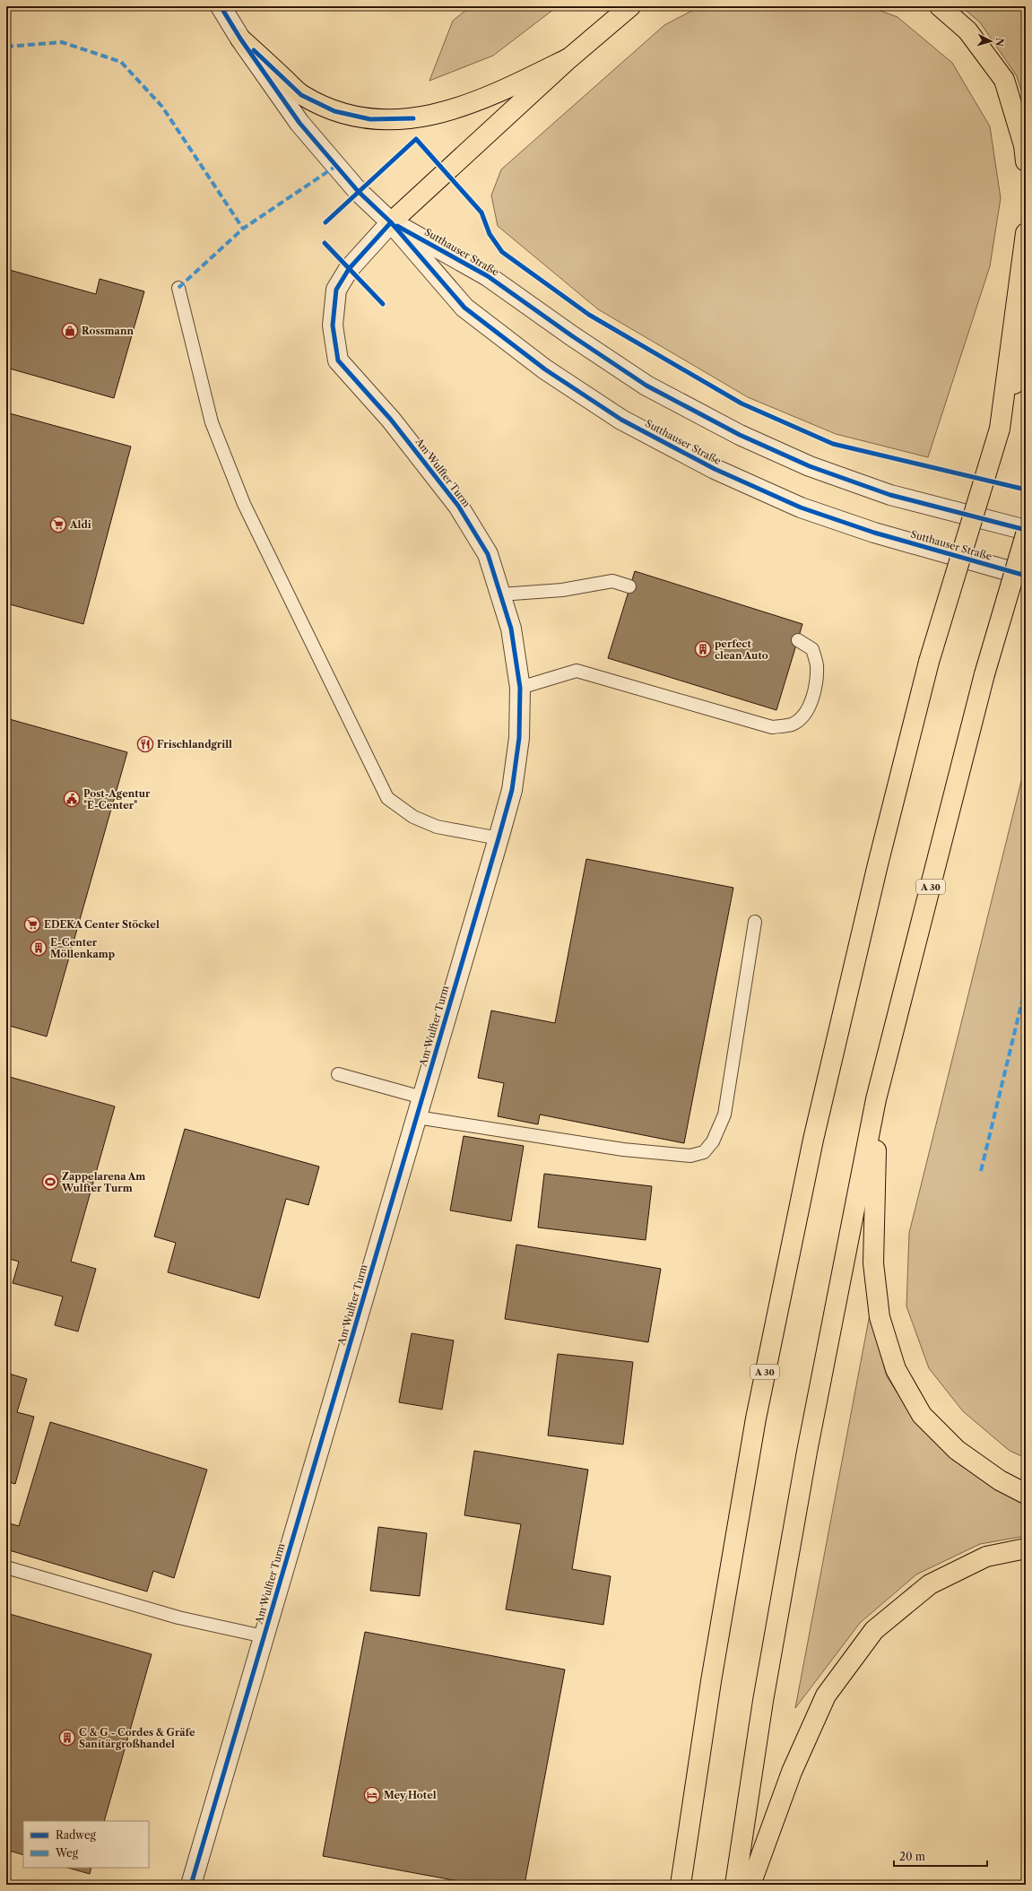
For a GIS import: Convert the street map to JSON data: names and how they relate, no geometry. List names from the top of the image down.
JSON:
{
  "streets": {
    "highway": ["A 30"],
    "street": ["Sutthauser Straße", "Am Wulfter Turm"]
  },
  "crossings": [
    ["Sutthauser Straße", "Am Wulfter Turm"]
  ],
  "places": {
    "shop": ["Rossmann"],
    "supermarket": ["Aldi", "EDEKA Center Stöckel"],
    "building": ["perfect clean Auto", "E-Center Möllenkamp", "C & G - Cordes & Gräfe Sanitärgroßhandel"],
    "restaurant": ["Frischlandgrill"],
    "public building": ["Post-Agentur \"E-Center\""],
    "sports": ["Zappelarena Am Wulfter Turm"],
    "hotel": ["Mey Hotel"]
  },
  "legend": ["Radweg", "Weg"],
  "scale_bar": "20 m",
  "north": "right"
}
